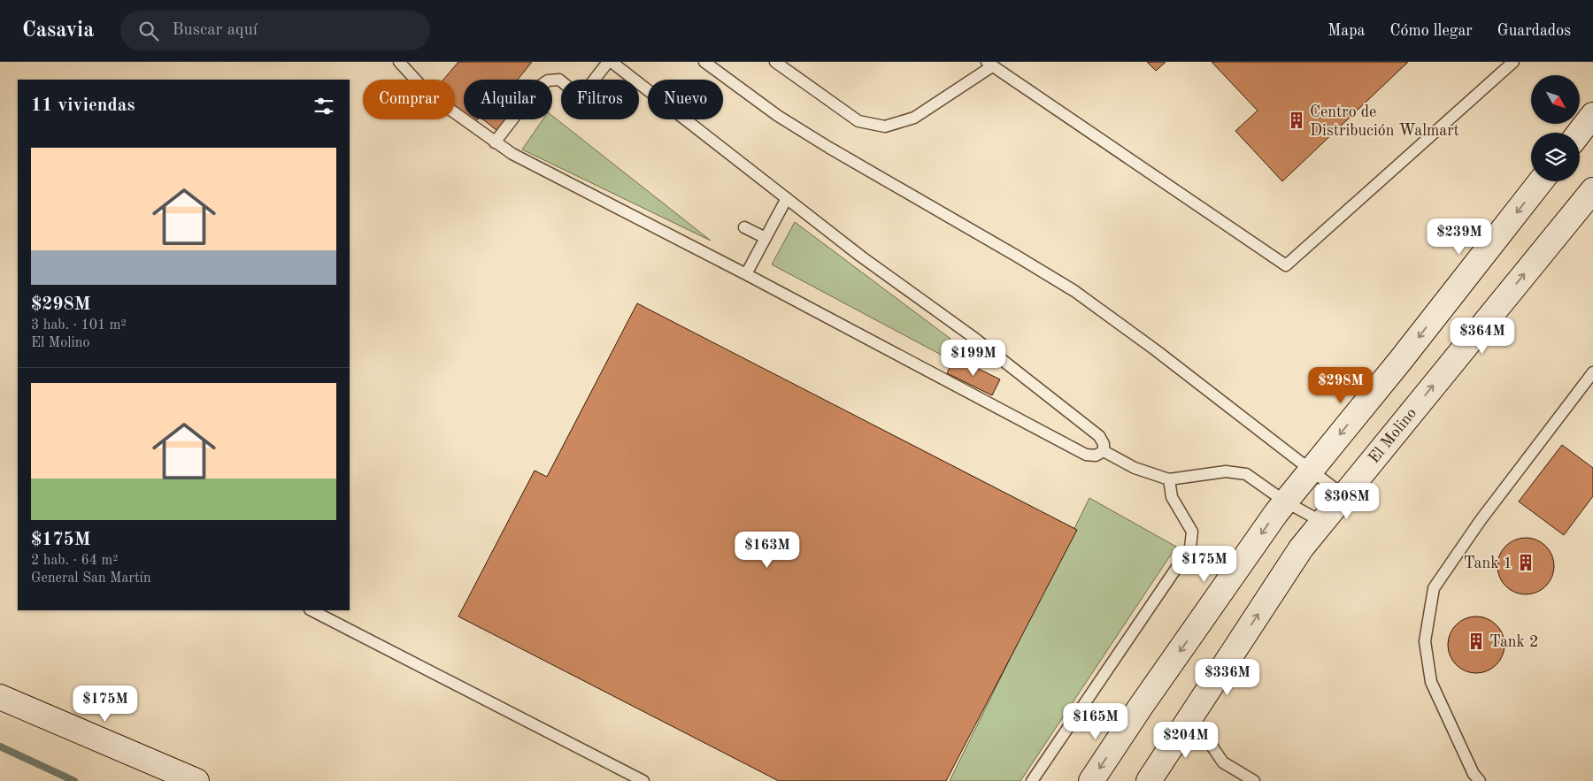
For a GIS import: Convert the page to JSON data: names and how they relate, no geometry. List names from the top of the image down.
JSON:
{
  "streets": {
    "street": ["El Molino"]
  },
  "places": {
    "building": ["Centro de Distribución Walmart", "Tank 1", "Tank 2"]
  },
  "north": "bottom right",
  "page": {
    "header": "Casavia",
    "search": "Buscar aquí",
    "nav": ["Mapa", "Cómo llegar", "Guardados"],
    "chip": [
      "Comprar",
      "Alquilar",
      "Filtros",
      "Nuevo"
    ],
    "heading": "11 viviendas",
    "list": [
      {
        "name": "$298M",
        "note": "3 hab. · 101 m² · El Molino"
      },
      {
        "name": "$175M",
        "note": "2 hab. · 64 m² · General San Martín"
      }
    ],
    "price": [
      "$239M",
      "$364M",
      "$199M",
      "$298M",
      "$308M",
      "$163M",
      "$175M",
      "$336M",
      "$175M",
      "$165M",
      "$204M"
    ]
  }
}
